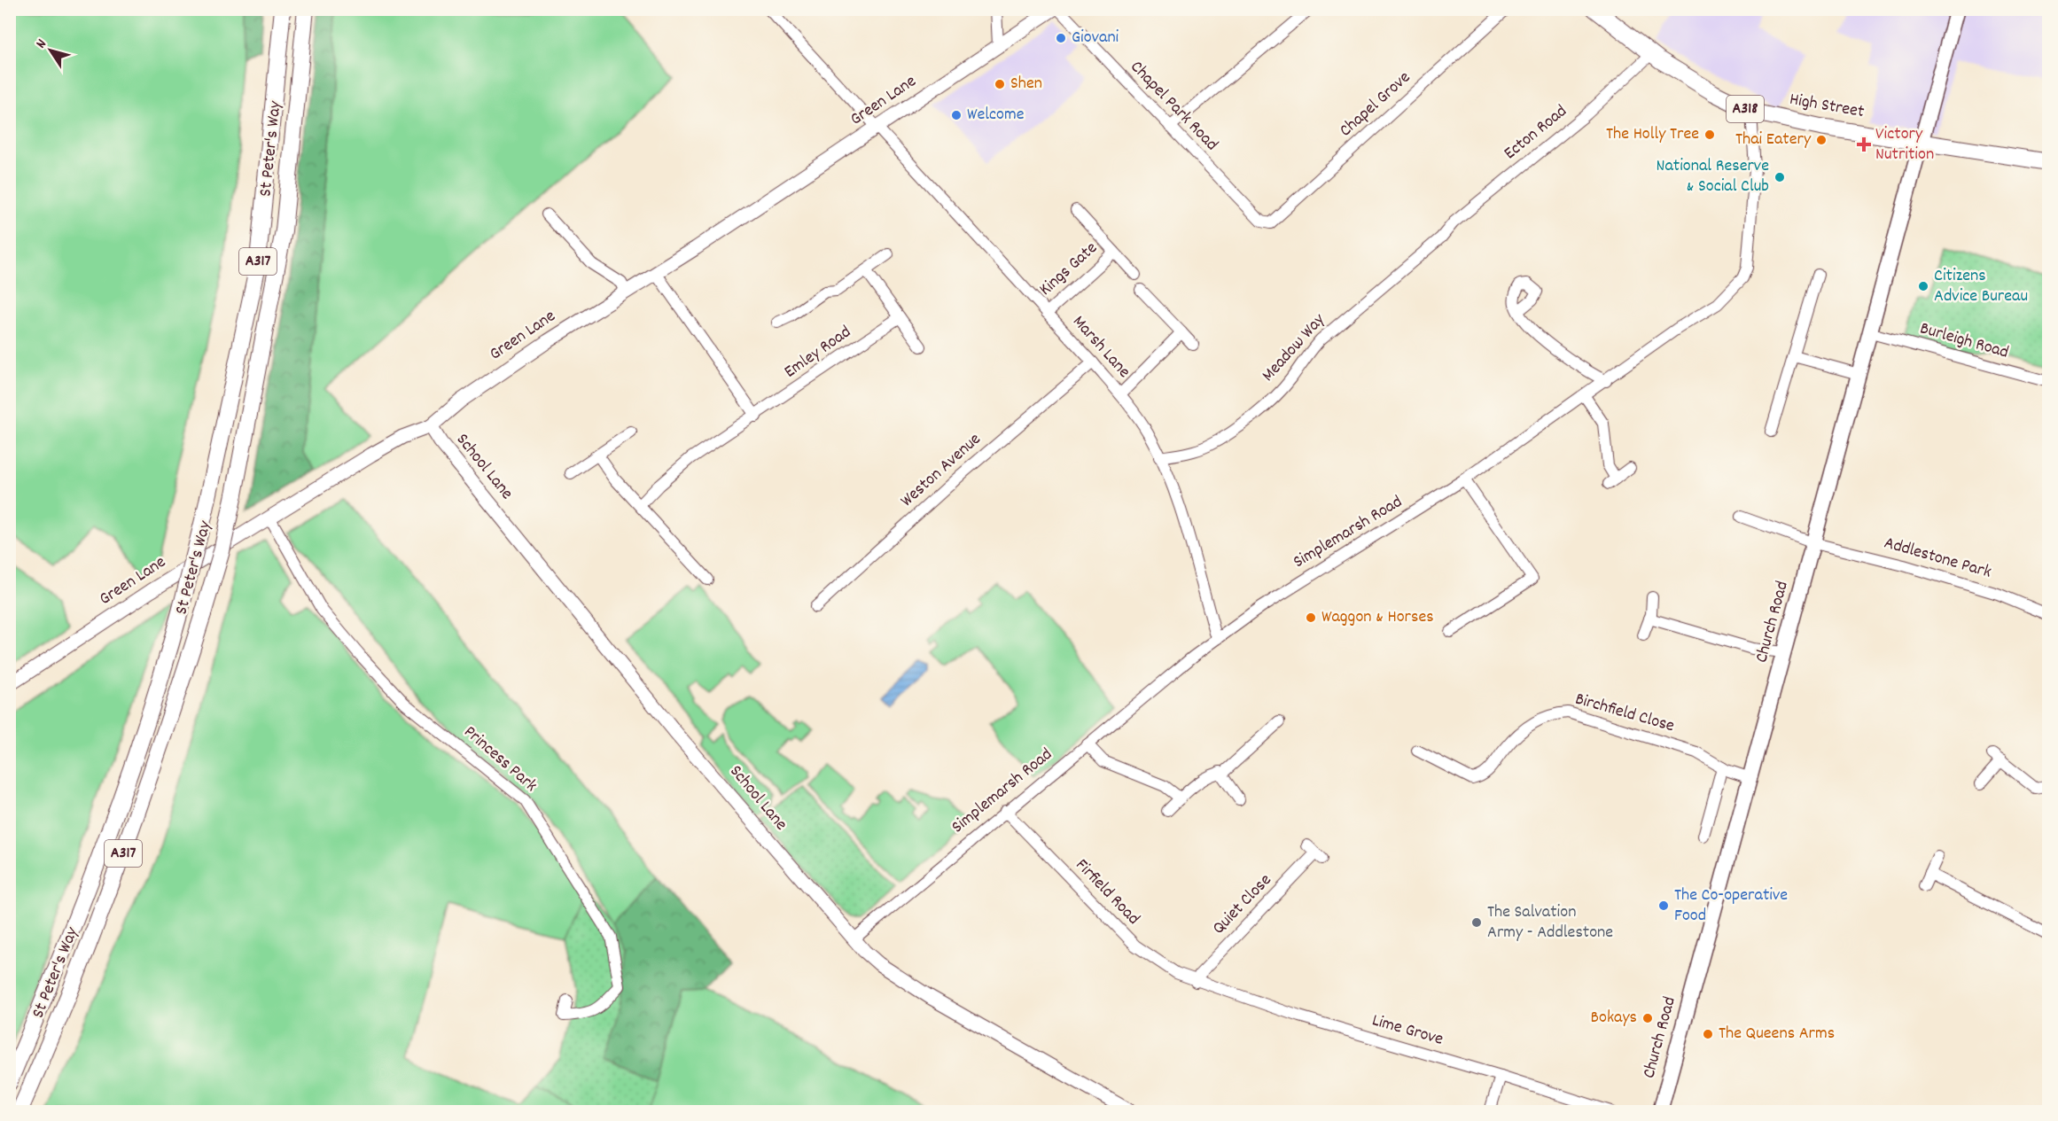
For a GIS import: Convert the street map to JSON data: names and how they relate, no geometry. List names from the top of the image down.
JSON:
{
  "streets": {
    "main road": [
      "High Street",
      "A318",
      "St Peter's Way",
      "A317",
      "Church Road"
    ],
    "street": [
      "Green Lane",
      "Chapel Grove",
      "Chapel Park Road",
      "Ecton Road",
      "Kings Gate",
      "Burleigh Road",
      "Marsh Lane",
      "Meadow Way",
      "Emley Road",
      "School Lane",
      "Weston Avenue",
      "Simplemarsh Road",
      "Addlestone Park",
      "Birchfield Close",
      "Princess Park",
      "Firfield Road",
      "Quiet Close",
      "Lime Grove"
    ]
  },
  "crossings": [
    ["Green Lane", "Chapel Park Road"],
    ["Green Lane", "Marsh Lane"],
    ["Green Lane", "School Lane"],
    ["Green Lane", "Princess Park"],
    ["Chapel Grove", "Chapel Park Road"],
    ["High Street", "A318"],
    ["High Street", "Ecton Road"],
    ["High Street", "Simplemarsh Road"],
    ["High Street", "Church Road"],
    ["A318", "Church Road"],
    ["Ecton Road", "Meadow Way"],
    ["Kings Gate", "Marsh Lane"],
    ["Burleigh Road", "Church Road"],
    ["Marsh Lane", "Meadow Way"],
    ["Marsh Lane", "Weston Avenue"],
    ["Marsh Lane", "Simplemarsh Road"],
    ["School Lane", "Simplemarsh Road"],
    ["Simplemarsh Road", "Firfield Road"],
    ["Addlestone Park", "Church Road"],
    ["Church Road", "Birchfield Close"],
    ["Firfield Road", "Quiet Close"],
    ["Firfield Road", "Lime Grove"],
    ["Quiet Close", "Lime Grove"]
  ],
  "places": {
    "other": [
      "Giovani",
      "Shen",
      "Welcome",
      "The Holly Tree",
      "Thai Eatery",
      "National Reserve & Social Club",
      "Citizens Advice Bureau",
      "Waggon & Horses",
      "The Co-operative Food",
      "The Salvation Army - Addlestone",
      "Bokays",
      "The Queens Arms"
    ],
    "health": ["Victory Nutrition"]
  },
  "north": "top left"
}
